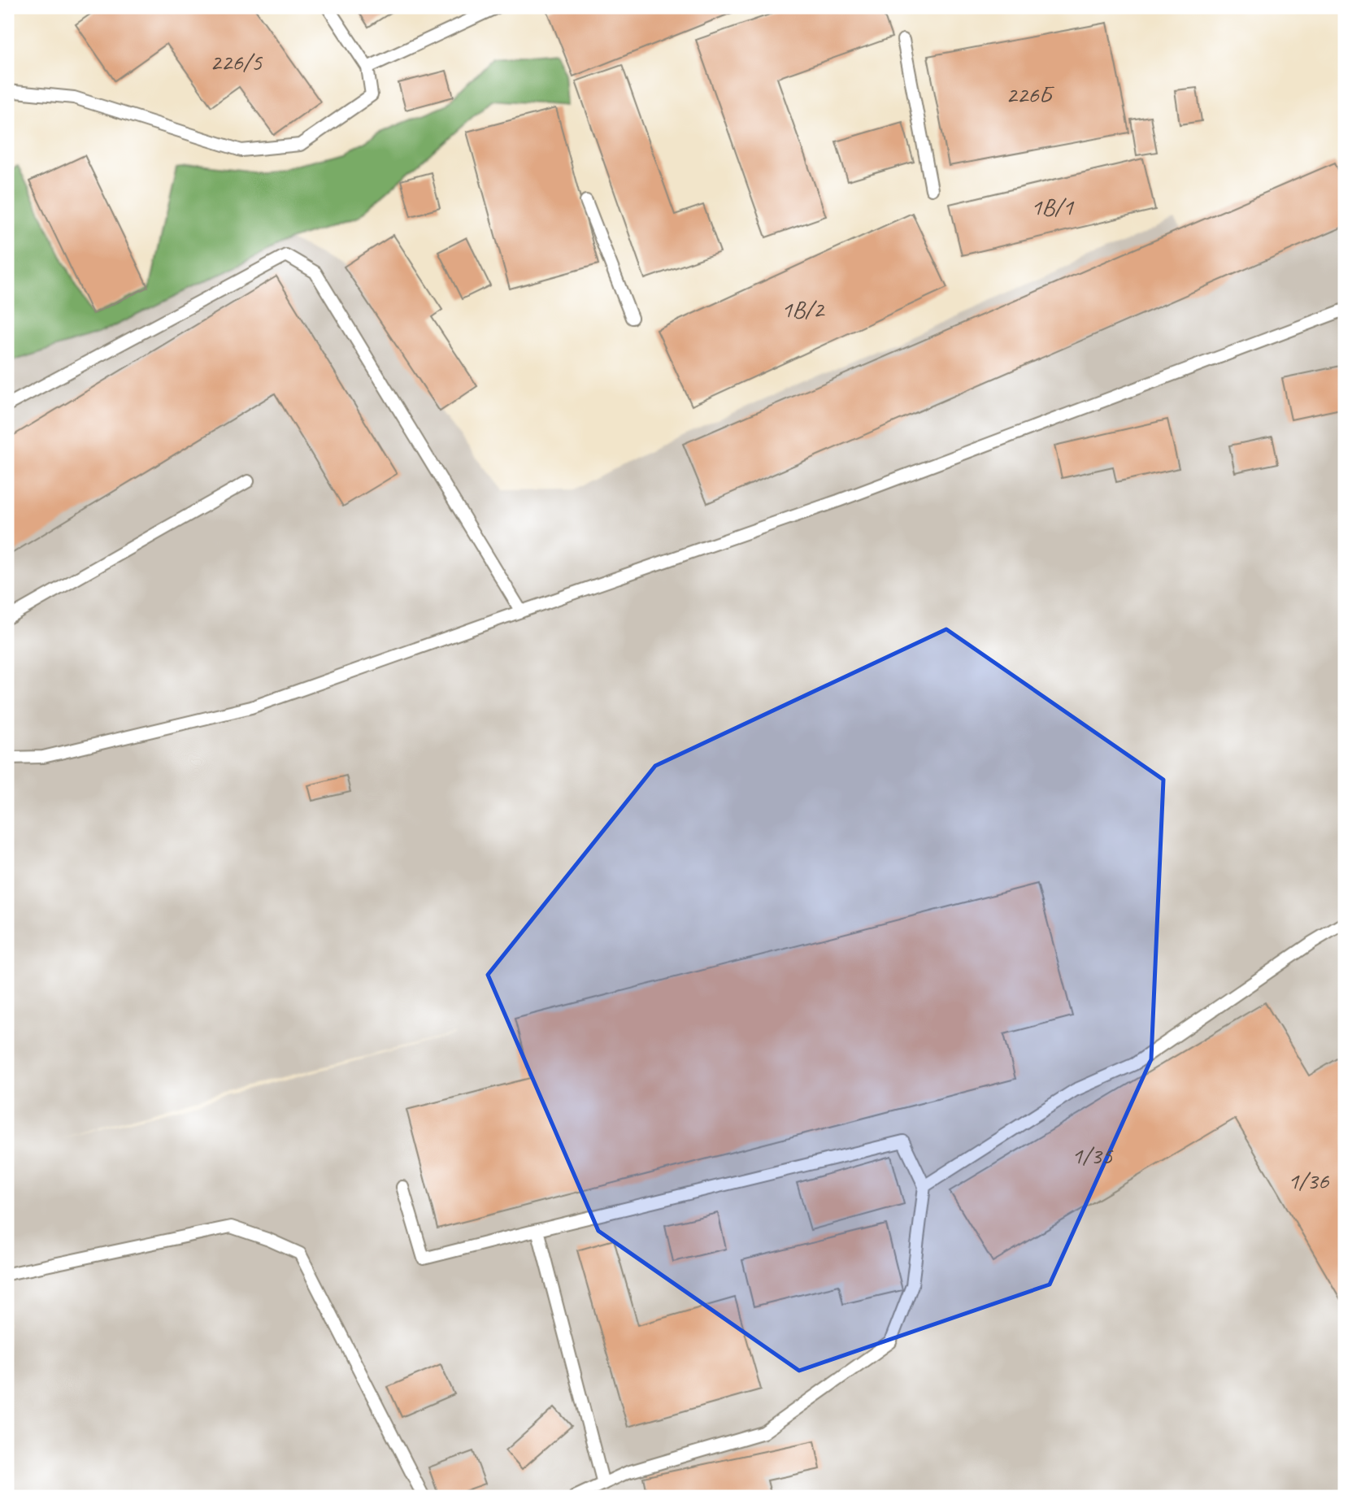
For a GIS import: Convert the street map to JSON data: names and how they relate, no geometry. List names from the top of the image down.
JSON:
{
  "house_numbers": [
    "226/5",
    "226Б",
    "1В/1",
    "1В/2",
    "1/35",
    "1/36"
  ]
}
